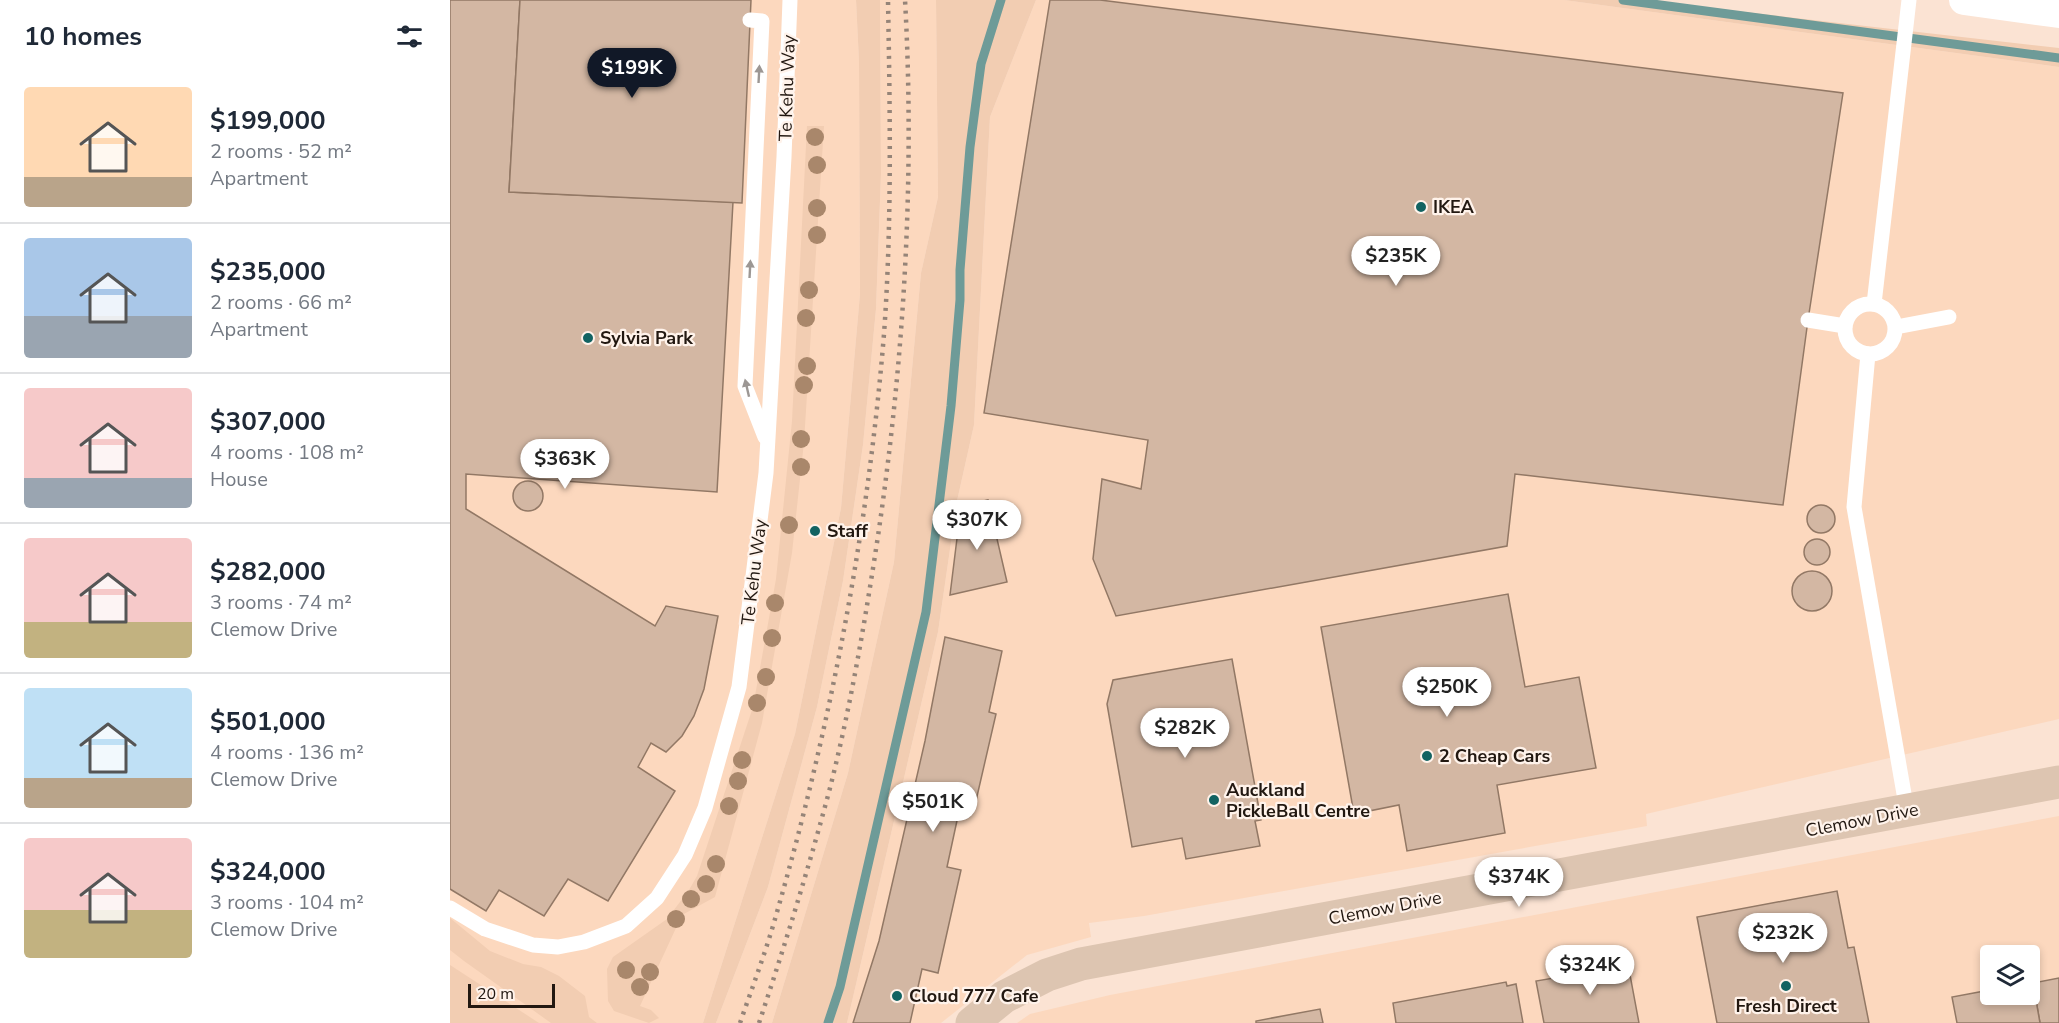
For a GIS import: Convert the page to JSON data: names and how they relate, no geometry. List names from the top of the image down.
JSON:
{
  "streets": {
    "main road": ["Clemow Drive"],
    "lane": ["Te Kehu Way"]
  },
  "places": [
    "IKEA",
    "Sylvia Park",
    "Staff",
    "2 Cheap Cars",
    "Auckland PickleBall Centre",
    "Fresh Direct",
    "Cloud 777 Cafe"
  ],
  "scale_bar": "20 m",
  "page": {
    "heading": "10 homes",
    "price": [
      "$199K",
      "$235K",
      "$363K",
      "$307K",
      "$250K",
      "$282K",
      "$501K",
      "$374K",
      "$232K",
      "$324K"
    ],
    "list": [
      {
        "name": "$199,000",
        "note": "2 rooms · 52 m² · Apartment"
      },
      {
        "name": "$235,000",
        "note": "2 rooms · 66 m² · Apartment"
      },
      {
        "name": "$307,000",
        "note": "4 rooms · 108 m² · House"
      },
      {
        "name": "$282,000",
        "note": "3 rooms · 74 m² · Clemow Drive"
      },
      {
        "name": "$501,000",
        "note": "4 rooms · 136 m² · Clemow Drive"
      },
      {
        "name": "$324,000",
        "note": "3 rooms · 104 m² · Clemow Drive"
      }
    ],
    "scale": "20 m"
  }
}
